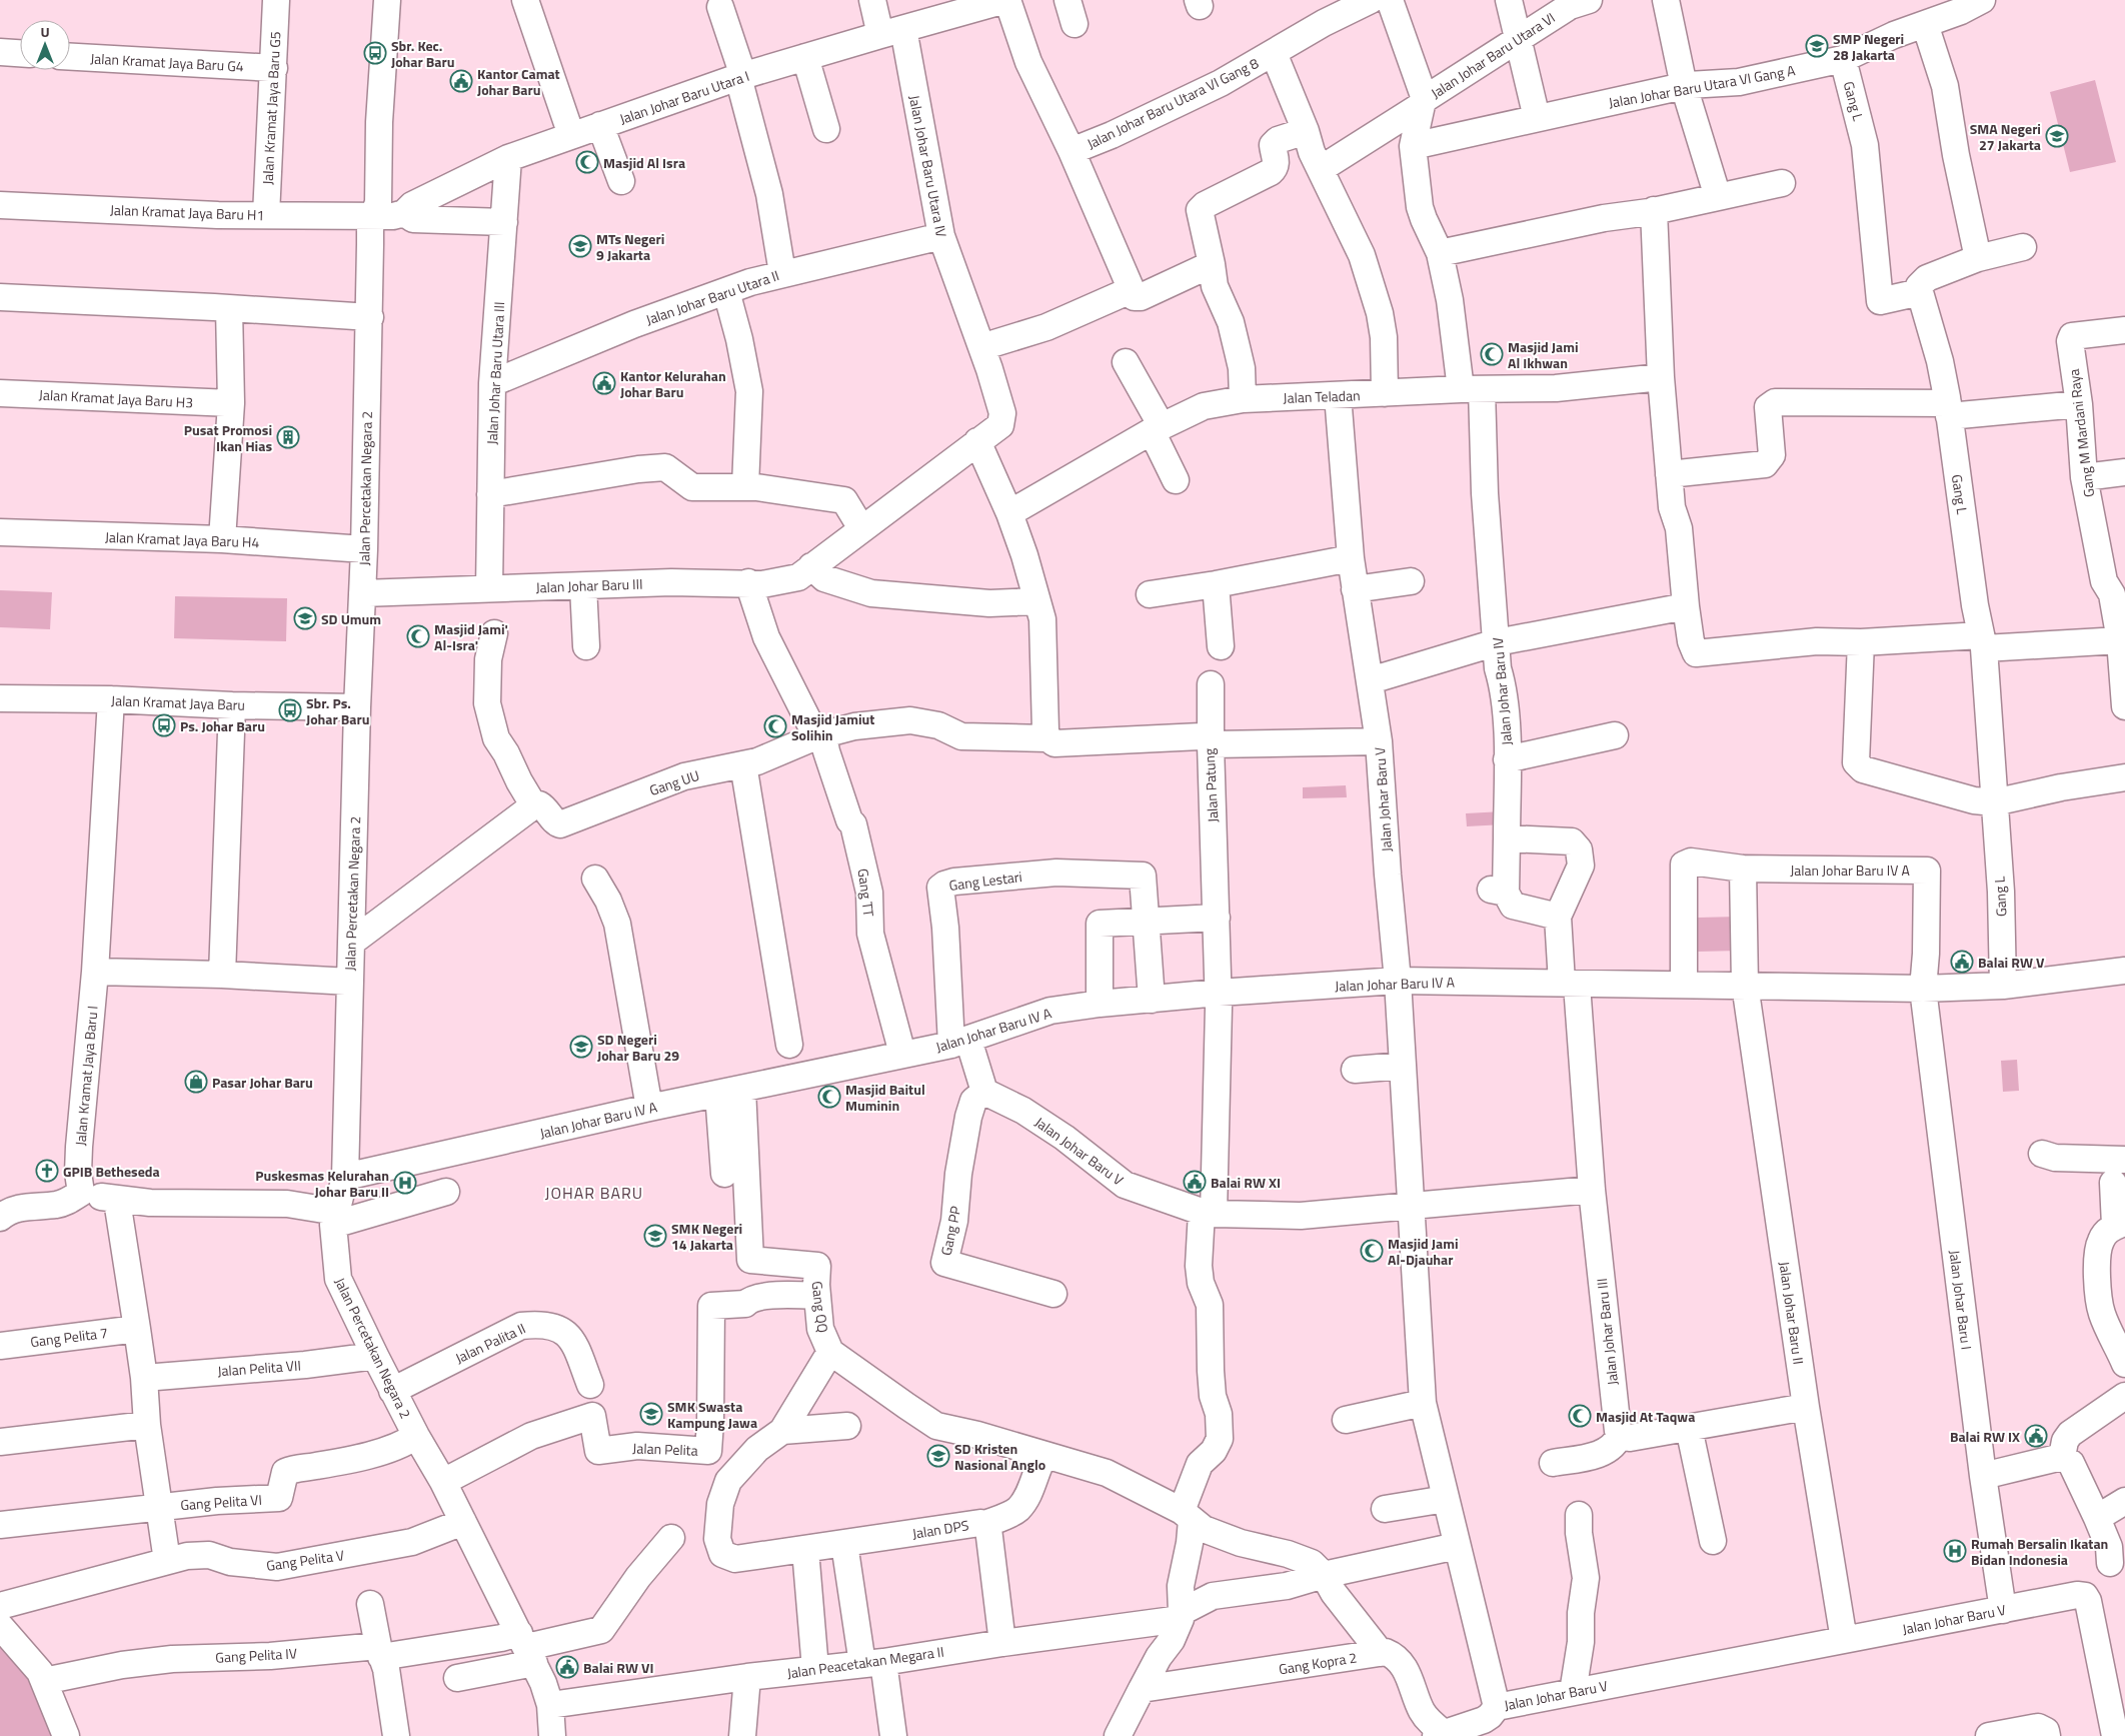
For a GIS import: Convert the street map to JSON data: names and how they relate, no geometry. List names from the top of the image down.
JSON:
{
  "streets": {
    "street": [
      "Jalan Johar Baru Utara VI",
      "Jalan Kramat Jaya Baru G4",
      "Jalan Johar Baru Utara VI Gang A",
      "Jalan Johar Baru Utara I",
      "Gang L",
      "Jalan Johar Baru Utara VI Gang 8",
      "Jalan Kramat Jaya Baru G5",
      "Jalan Johar Baru Utara IV",
      "Jalan Kramat Jaya Baru H1",
      "Jalan Johar Baru Utara II",
      "Jalan Johar Baru Utara III",
      "Jalan Teladan",
      "Jalan Kramat Jaya Baru H3",
      "Gang M Mardani Raya",
      "Jalan Percetakan Negara 2",
      "Jalan Kramat Jaya Baru H4",
      "Jalan Johar Baru III",
      "Jalan Johar Baru IV",
      "Jalan Kramat Jaya Baru",
      "Gang UU",
      "Jalan Patung",
      "Jalan Johar Baru V",
      "Jalan Johar Baru IV A",
      "Gang Lestari",
      "Gang TT",
      "Jalan Kramat Jaya Baru I",
      "Gang PP",
      "Jalan Johar Baru I",
      "Gang QQ",
      "Jalan Johar Baru II",
      "Gang Pelita 7",
      "Jalan Palita II",
      "Jalan Pelita VII",
      "Jalan Pelita",
      "Gang Pelita VI",
      "Jalan DPS",
      "Gang Pelita V",
      "Gang Pelita IV",
      "Jalan Peacetakan Megara II",
      "Gang Kopra 2"
    ]
  },
  "crossings": [
    ["Jalan Johar Baru Utara VI", "Jalan Johar Baru Utara VI Gang A"],
    ["Jalan Johar Baru Utara VI", "Jalan Teladan"],
    ["Jalan Johar Baru Utara VI", "Jalan Johar Baru IV"],
    ["Jalan Kramat Jaya Baru G4", "Jalan Kramat Jaya Baru G5"],
    ["Jalan Johar Baru Utara VI Gang A", "Gang L"],
    ["Jalan Johar Baru Utara I", "Jalan Johar Baru Utara IV"],
    ["Jalan Johar Baru Utara I", "Jalan Kramat Jaya Baru H1"],
    ["Jalan Johar Baru Utara I", "Jalan Johar Baru Utara III"],
    ["Jalan Johar Baru Utara I", "Jalan Percetakan Negara 2"],
    ["Gang L", "Jalan Johar Baru IV A"],
    ["Jalan Kramat Jaya Baru G5", "Jalan Kramat Jaya Baru H1"],
    ["Jalan Johar Baru Utara IV", "Jalan Johar Baru Utara II"],
    ["Jalan Johar Baru Utara IV", "Jalan Johar Baru III"],
    ["Jalan Kramat Jaya Baru H1", "Jalan Percetakan Negara 2"],
    ["Jalan Johar Baru Utara II", "Jalan Johar Baru Utara III"],
    ["Jalan Johar Baru Utara III", "Jalan Johar Baru III"],
    ["Jalan Teladan", "Jalan Johar Baru IV"],
    ["Jalan Teladan", "Jalan Johar Baru V"],
    ["Jalan Percetakan Negara 2", "Jalan Kramat Jaya Baru H4"],
    ["Jalan Percetakan Negara 2", "Jalan Johar Baru III"],
    ["Jalan Percetakan Negara 2", "Jalan Kramat Jaya Baru"],
    ["Jalan Percetakan Negara 2", "Jalan Johar Baru IV A"],
    ["Jalan Percetakan Negara 2", "Jalan Palita II"],
    ["Jalan Percetakan Negara 2", "Jalan Pelita VII"],
    ["Jalan Percetakan Negara 2", "Jalan Pelita"],
    ["Jalan Percetakan Negara 2", "Gang Pelita VI"],
    ["Jalan Percetakan Negara 2", "Gang Pelita V"],
    ["Jalan Percetakan Negara 2", "Gang Pelita IV"],
    ["Jalan Percetakan Negara 2", "Jalan Peacetakan Megara II"],
    ["Jalan Johar Baru III", "Jalan Johar Baru IV A"],
    ["Jalan Johar Baru III", "Gang TT"],
    ["Jalan Kramat Jaya Baru", "Jalan Kramat Jaya Baru I"],
    ["Gang UU", "Jalan Patung"],
    ["Gang UU", "Gang TT"],
    ["Jalan Patung", "Jalan Johar Baru V"],
    ["Jalan Patung", "Jalan Johar Baru IV A"],
    ["Jalan Patung", "Gang QQ"],
    ["Jalan Patung", "Jalan Peacetakan Megara II"],
    ["Jalan Johar Baru V", "Jalan Johar Baru IV A"],
    ["Jalan Johar Baru V", "Gang PP"],
    ["Jalan Johar Baru V", "Jalan Johar Baru I"],
    ["Jalan Johar Baru V", "Jalan Johar Baru II"],
    ["Jalan Johar Baru V", "Jalan Peacetakan Megara II"],
    ["Jalan Johar Baru IV A", "Gang Lestari"],
    ["Jalan Johar Baru IV A", "Gang TT"],
    ["Jalan Johar Baru IV A", "Jalan Johar Baru I"],
    ["Jalan Johar Baru IV A", "Gang QQ"],
    ["Jalan Johar Baru IV A", "Jalan Johar Baru II"],
    ["Gang QQ", "Jalan Pelita"],
    ["Gang QQ", "Jalan Peacetakan Megara II"],
    ["Jalan DPS", "Jalan Peacetakan Megara II"]
  ],
  "districts": ["JOHAR BARU"],
  "places": {
    "school or university": [
      "SMP Negeri 28 Jakarta",
      "SMA Negeri 27 Jakarta",
      "MTs Negeri 9 Jakarta",
      "SD Umum",
      "SD Negeri Johar Baru 29",
      "SMK Negeri 14 Jakarta",
      "SMK Swasta Kampung Jawa",
      "SD Kristen Nasional Anglo"
    ],
    "bus stop": ["Sbr. Kec. Johar Baru", "Sbr. Ps. Johar Baru", "Ps. Johar Baru"],
    "public building": [
      "Kantor Camat Johar Baru",
      "Kantor Kelurahan Johar Baru",
      "Balai RW V",
      "Balai RW XI",
      "Balai RW IX",
      "Balai RW VI"
    ],
    "mosque": [
      "Masjid Al Isra",
      "Masjid Jami Al Ikhwan",
      "Masjid Jami' Al-Isra'",
      "Masjid Jamiut Solihin",
      "Masjid Baitul Muminin",
      "Masjid Jami Al-Djauhar",
      "Masjid At Taqwa"
    ],
    "building": ["Pusat Promosi Ikan Hias"],
    "shop": ["Pasar Johar Baru"],
    "church": ["GPIB Betheseda"],
    "hospital": ["Puskesmas Kelurahan Johar Baru II", "Rumah Bersalin Ikatan Bidan Indonesia"]
  },
  "north": "top"
}
